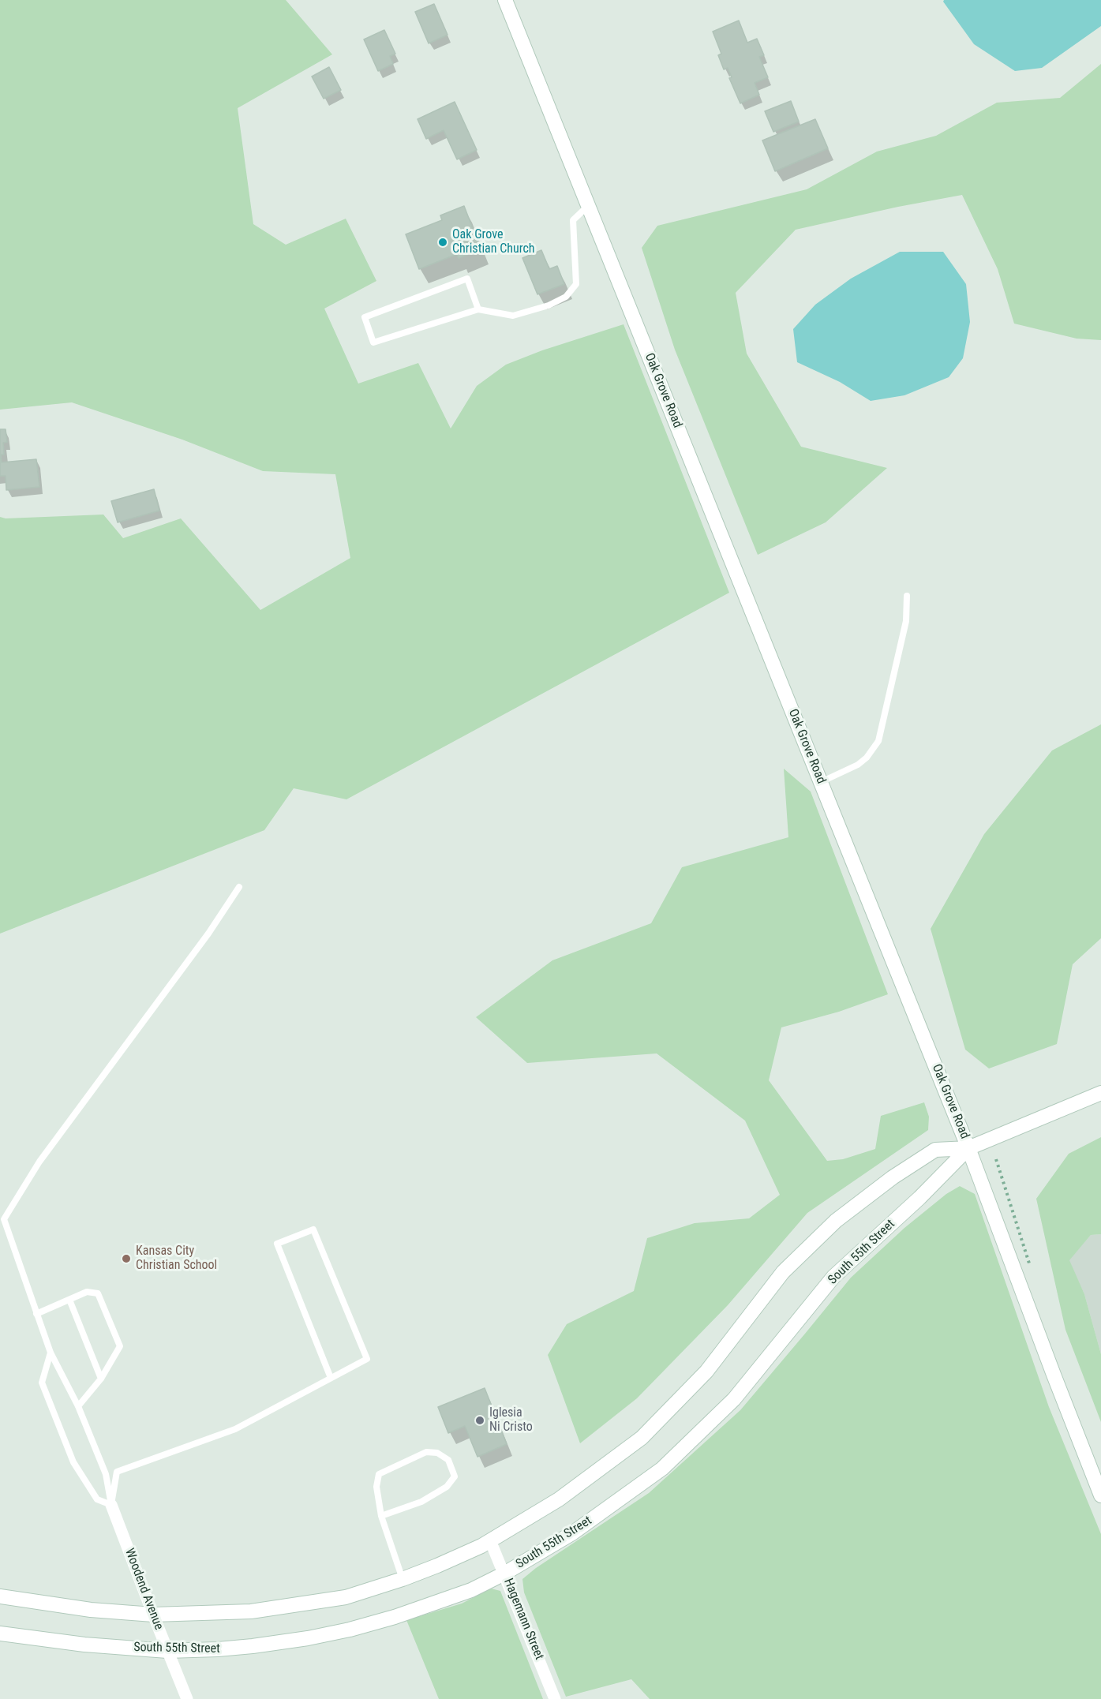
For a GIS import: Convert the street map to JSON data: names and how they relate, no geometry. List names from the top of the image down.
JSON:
{
  "streets": {
    "street": [
      "Oak Grove Road",
      "South 55th Street",
      "Woodend Avenue",
      "Hagemann Street"
    ]
  },
  "crossings": [
    ["Oak Grove Road", "South 55th Street"],
    ["South 55th Street", "Woodend Avenue"],
    ["South 55th Street", "Hagemann Street"]
  ],
  "places": ["Oak Grove Christian Church", "Kansas City Christian School", "Iglesia Ni Cristo"]
}
